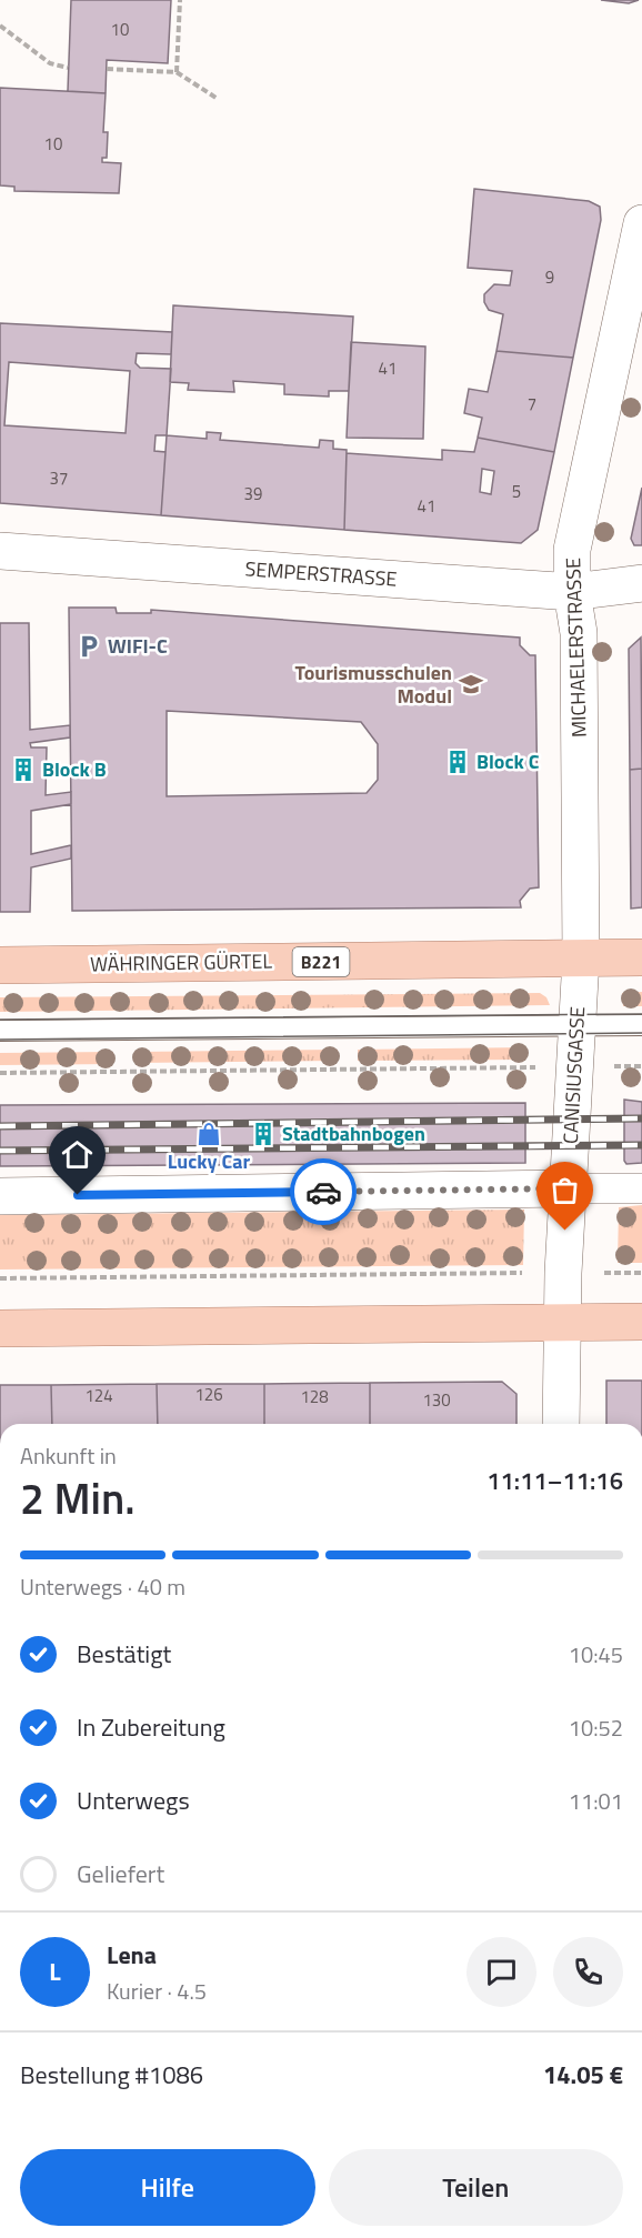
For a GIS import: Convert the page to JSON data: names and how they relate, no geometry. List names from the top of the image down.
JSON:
{
  "streets": {
    "main road": ["B221", "WÄHRINGER GÜRTEL"],
    "street": ["SEMPERSTRASSE", "MICHAELERSTRASSE", "CANISIUSGASSE"]
  },
  "crossings": [
    ["SEMPERSTRASSE", "MICHAELERSTRASSE"],
    ["MICHAELERSTRASSE", "WÄHRINGER GÜRTEL"],
    ["MICHAELERSTRASSE", "CANISIUSGASSE"],
    ["WÄHRINGER GÜRTEL", "CANISIUSGASSE"]
  ],
  "places": {
    "parking": ["WIFI-C"],
    "school or university": ["Tourismusschulen Modul"],
    "building": ["Block C", "Block B", "Stadtbahnbogen"],
    "shop": ["Lucky Car"]
  },
  "house_numbers": [
    "10",
    "10",
    "9",
    "41",
    "7",
    "37",
    "5",
    "39",
    "41",
    "126",
    "124",
    "128",
    "130"
  ],
  "page": {
    "heading": ["2 Min.", "Ankunft in", "11:11–11:16"],
    "panel": [
      "Lena",
      "Kurier · 4.5",
      "Bestellung #1086",
      "14.05 €"
    ],
    "bar": "Unterwegs · 40 m",
    "list": [
      ["Bestätigt", "10:45"],
      ["In Zubereitung", "10:52"],
      ["Unterwegs", "11:01"],
      "Geliefert"
    ],
    "round": "L",
    "buttons": ["Hilfe", "Teilen"]
  }
}
